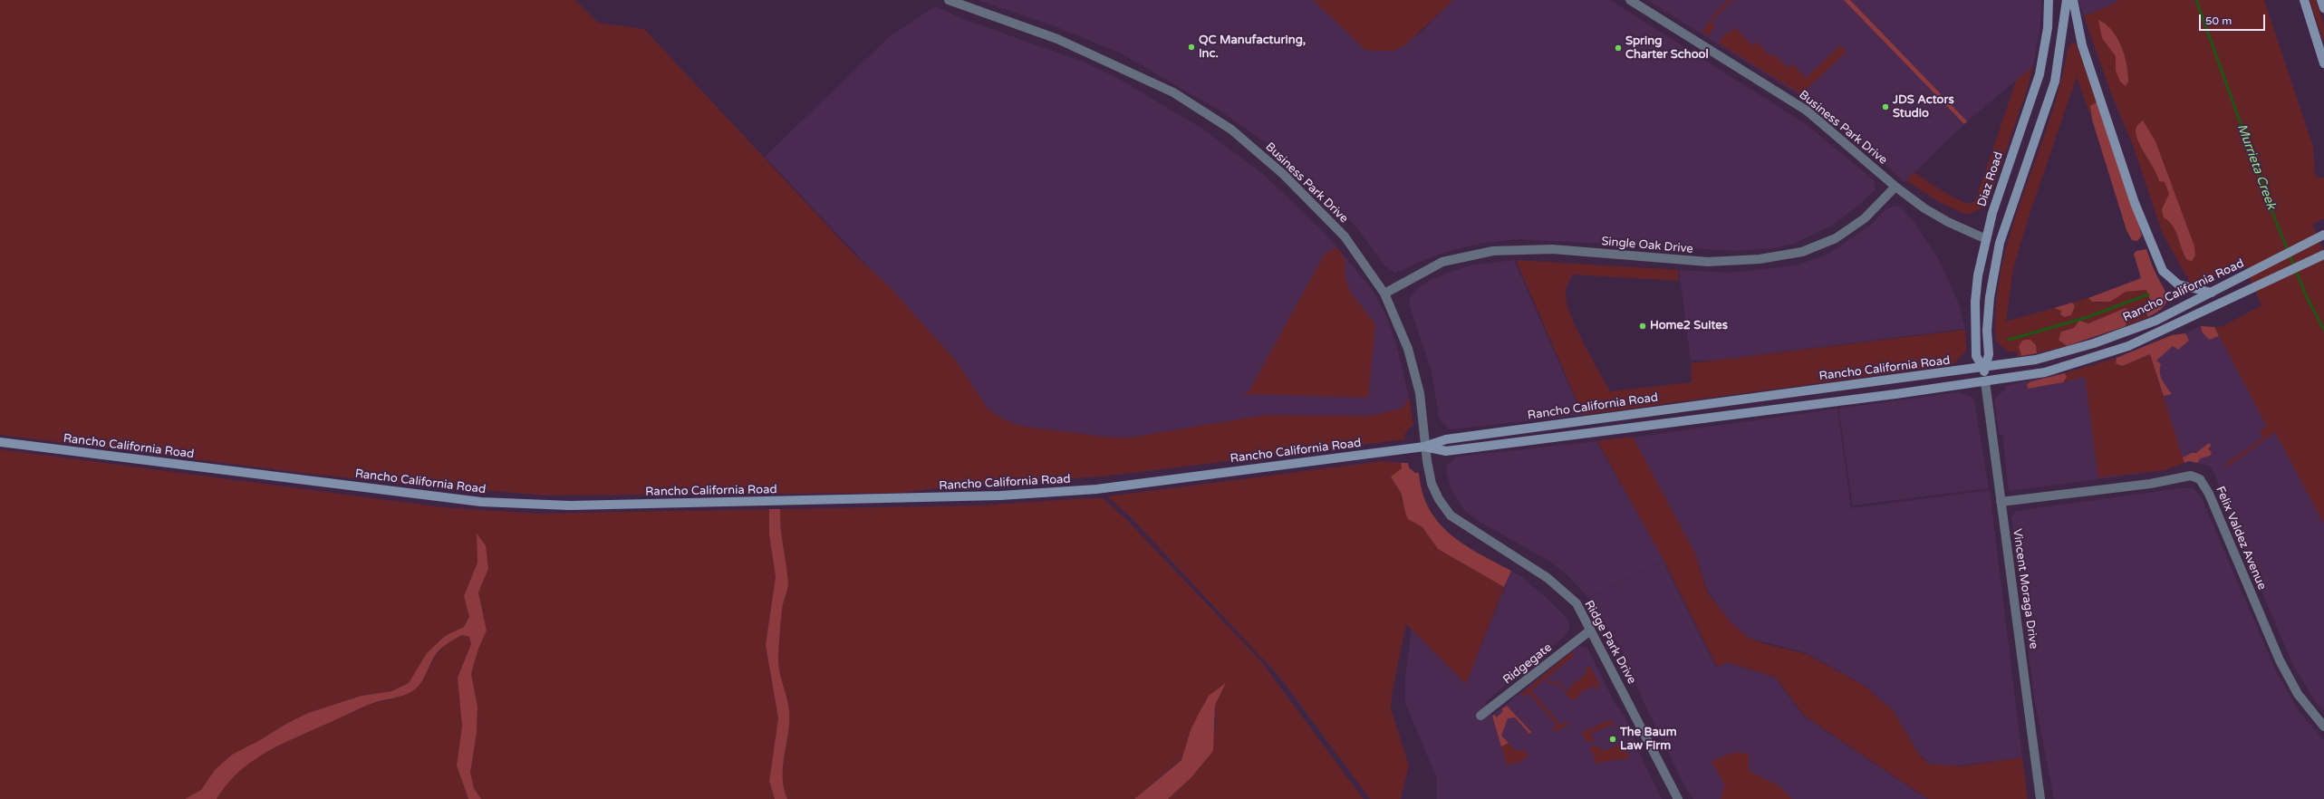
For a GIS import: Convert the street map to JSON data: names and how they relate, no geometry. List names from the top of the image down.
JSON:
{
  "streets": {
    "main road": ["Diaz Road", "Rancho California Road"],
    "street": [
      "Business Park Drive",
      "Single Oak Drive",
      "Felix Valdez Avenue",
      "Vincent Moraga Drive",
      "Ridge Park Drive",
      "Ridgegate"
    ]
  },
  "crossings": [
    ["Business Park Drive", "Diaz Road"],
    ["Business Park Drive", "Single Oak Drive"],
    ["Business Park Drive", "Rancho California Road"],
    ["Business Park Drive", "Ridge Park Drive"],
    ["Diaz Road", "Rancho California Road"],
    ["Diaz Road", "Vincent Moraga Drive"],
    ["Rancho California Road", "Vincent Moraga Drive"],
    ["Rancho California Road", "Ridge Park Drive"],
    ["Felix Valdez Avenue", "Vincent Moraga Drive"],
    ["Ridge Park Drive", "Ridgegate"]
  ],
  "water": ["Murrieta Creek"],
  "places": [
    "QC Manufacturing, Inc.",
    "Spring Charter School",
    "JDS Actors Studio",
    "Home2 Suites",
    "The Baum Law Firm"
  ],
  "scale_bar": "50 m"
}
